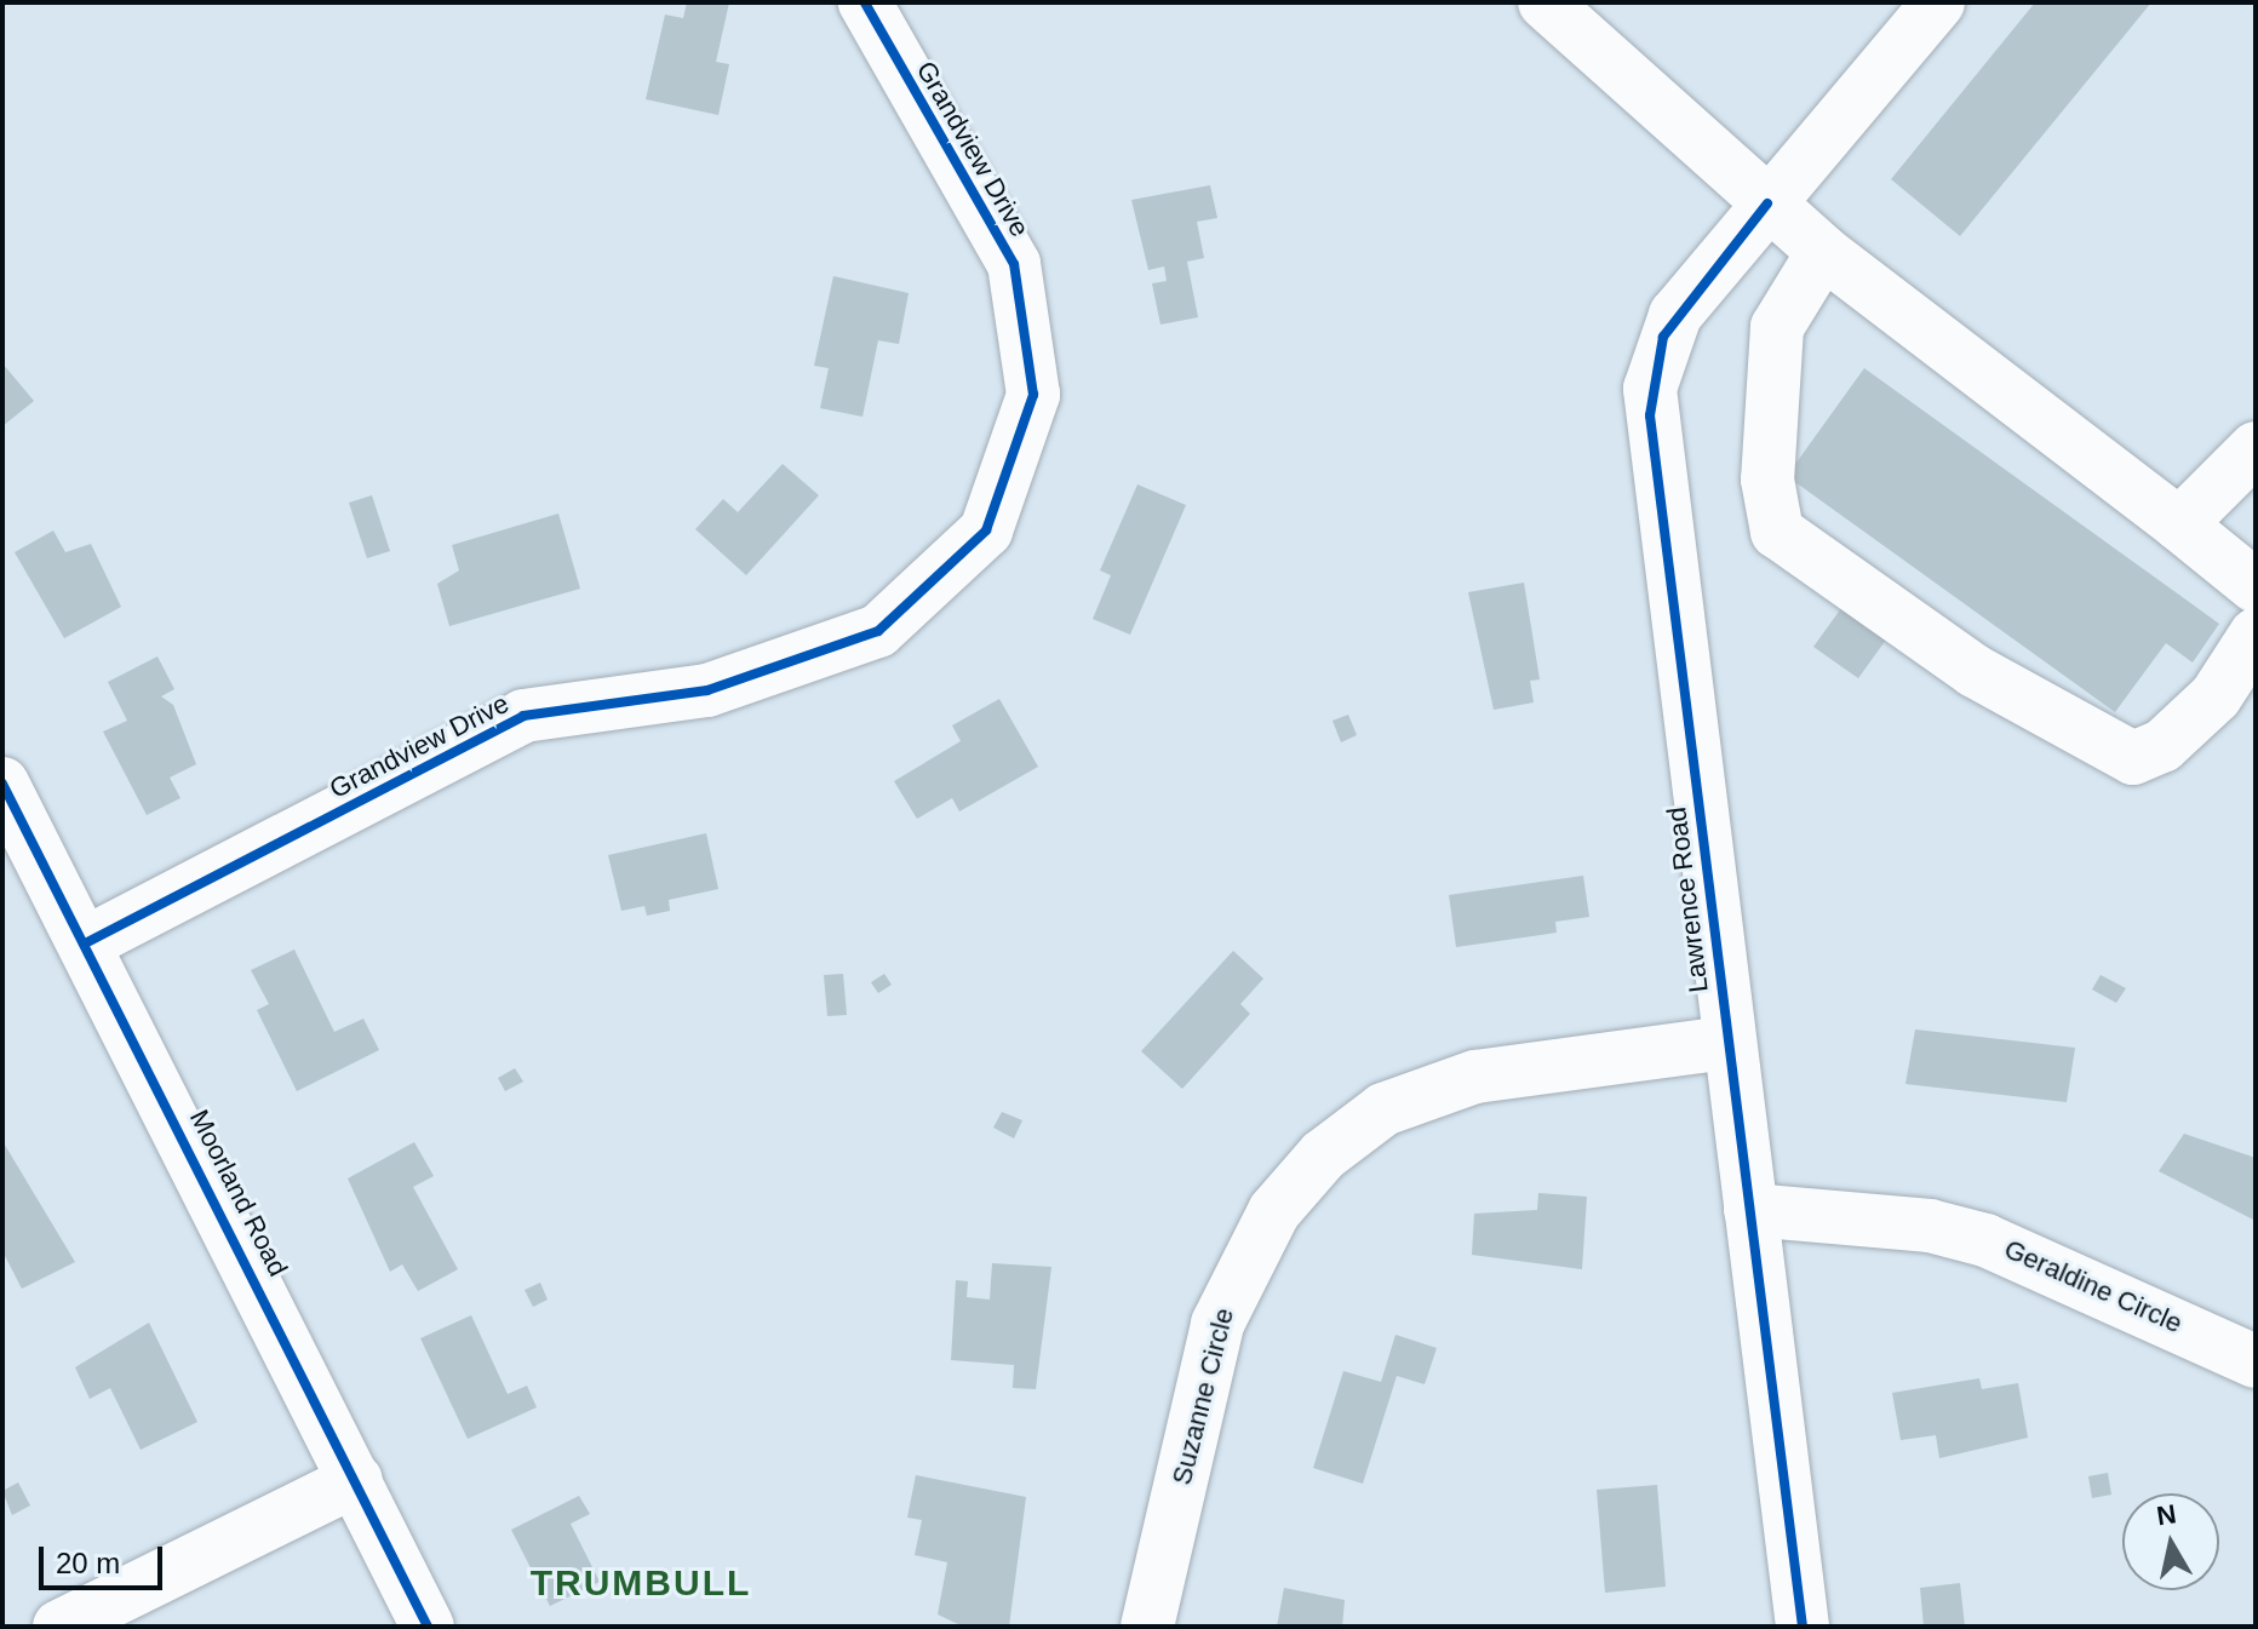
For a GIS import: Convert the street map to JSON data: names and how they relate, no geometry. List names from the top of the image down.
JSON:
{
  "streets": {
    "street": [
      "Grandview Drive",
      "Lawrence Road",
      "Moorland Road",
      "Geraldine Circle",
      "Suzanne Circle"
    ]
  },
  "crossings": [
    ["Grandview Drive", "Moorland Road"],
    ["Lawrence Road", "Geraldine Circle"],
    ["Lawrence Road", "Suzanne Circle"]
  ],
  "districts": ["TRUMBULL"],
  "scale_bar": "20 m",
  "north": "top"
}
